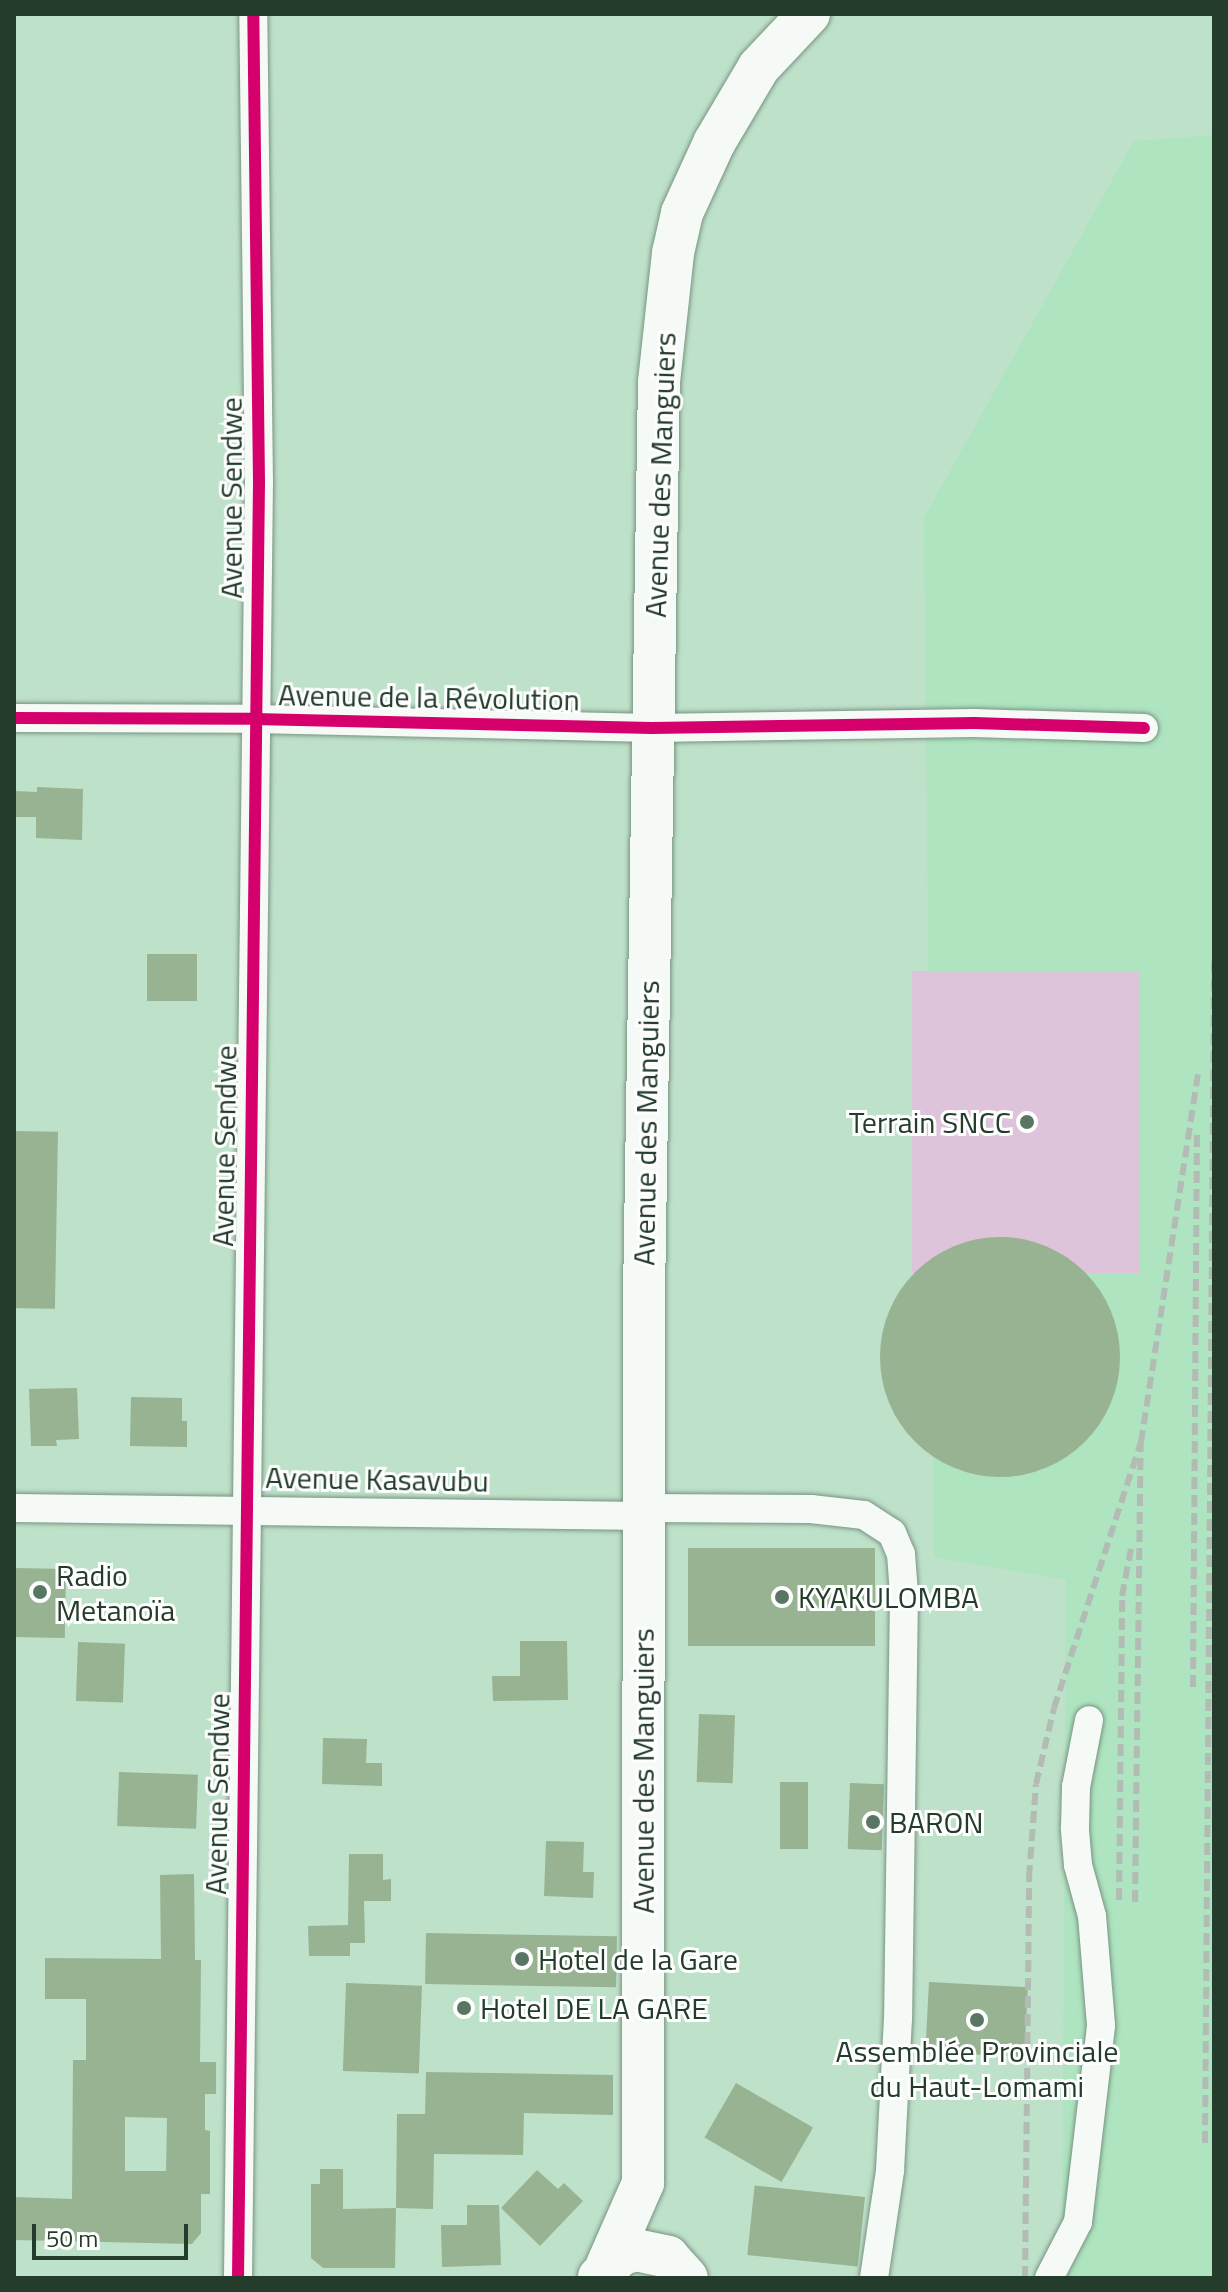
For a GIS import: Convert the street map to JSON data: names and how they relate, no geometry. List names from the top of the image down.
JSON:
{
  "streets": {
    "highway": ["Avenue des Manguiers"],
    "street": ["Avenue Sendwe", "Avenue de la Révolution", "Avenue Kasavubu"]
  },
  "crossings": [
    ["Avenue des Manguiers", "Avenue de la Révolution"],
    ["Avenue des Manguiers", "Avenue Kasavubu"],
    ["Avenue Sendwe", "Avenue de la Révolution"],
    ["Avenue Sendwe", "Avenue Kasavubu"]
  ],
  "places": [
    "Terrain SNCC",
    "Radio Metanoïa",
    "KYAKULOMBA",
    "BARON",
    "Hotel de la Gare",
    "Hotel DE LA GARE",
    "Assemblée Provinciale du Haut-Lomami"
  ],
  "scale_bar": "50 m"
}
